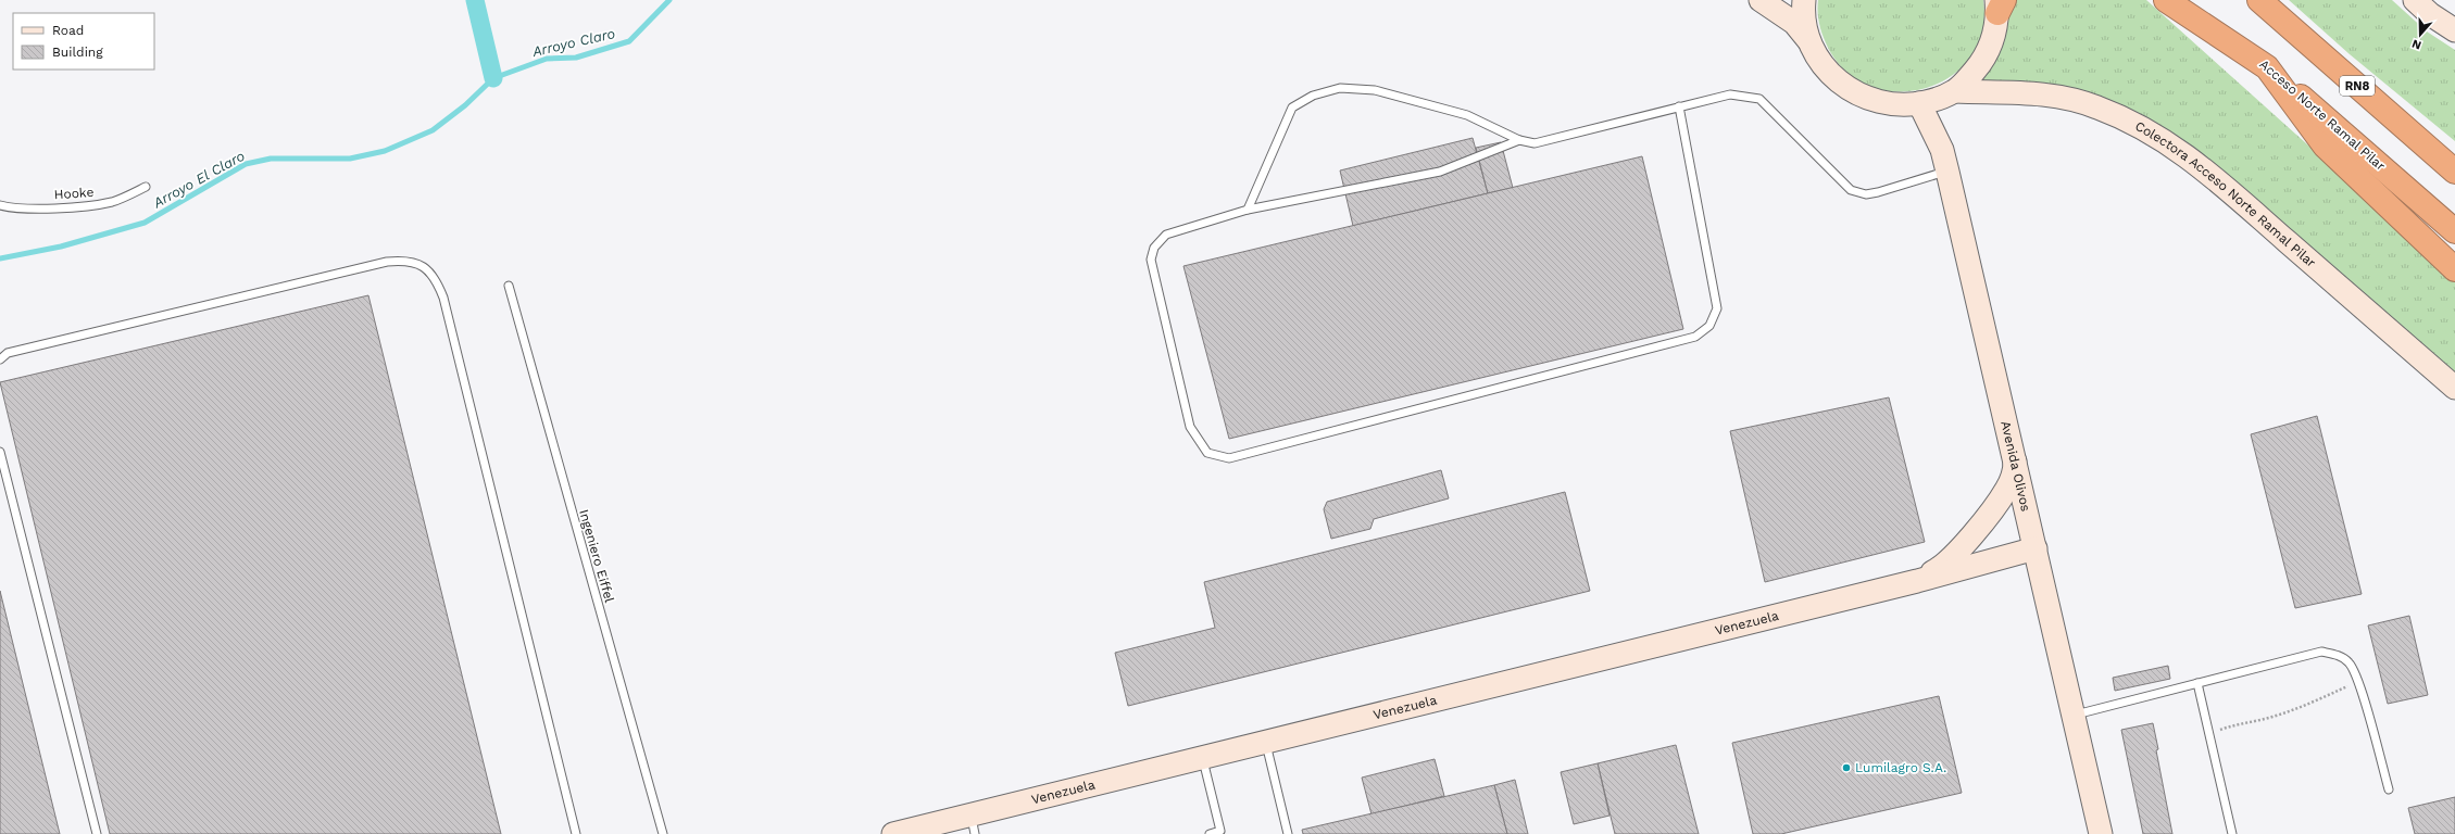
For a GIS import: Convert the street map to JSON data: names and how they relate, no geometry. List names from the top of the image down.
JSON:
{
  "streets": {
    "highway": ["RN8", "Acceso Norte Ramal Pilar"],
    "street": ["Colectora Acceso Norte Ramal Pilar", "Avenida Olivos", "Venezuela"],
    "lane": ["Hooke", "Ingeniero Eiffel"]
  },
  "water": ["Arroyo Claro", "Arroyo El Claro"],
  "places": ["Lumilagro S.A."],
  "legend": ["Road", "Building"],
  "north": "bottom"
}
